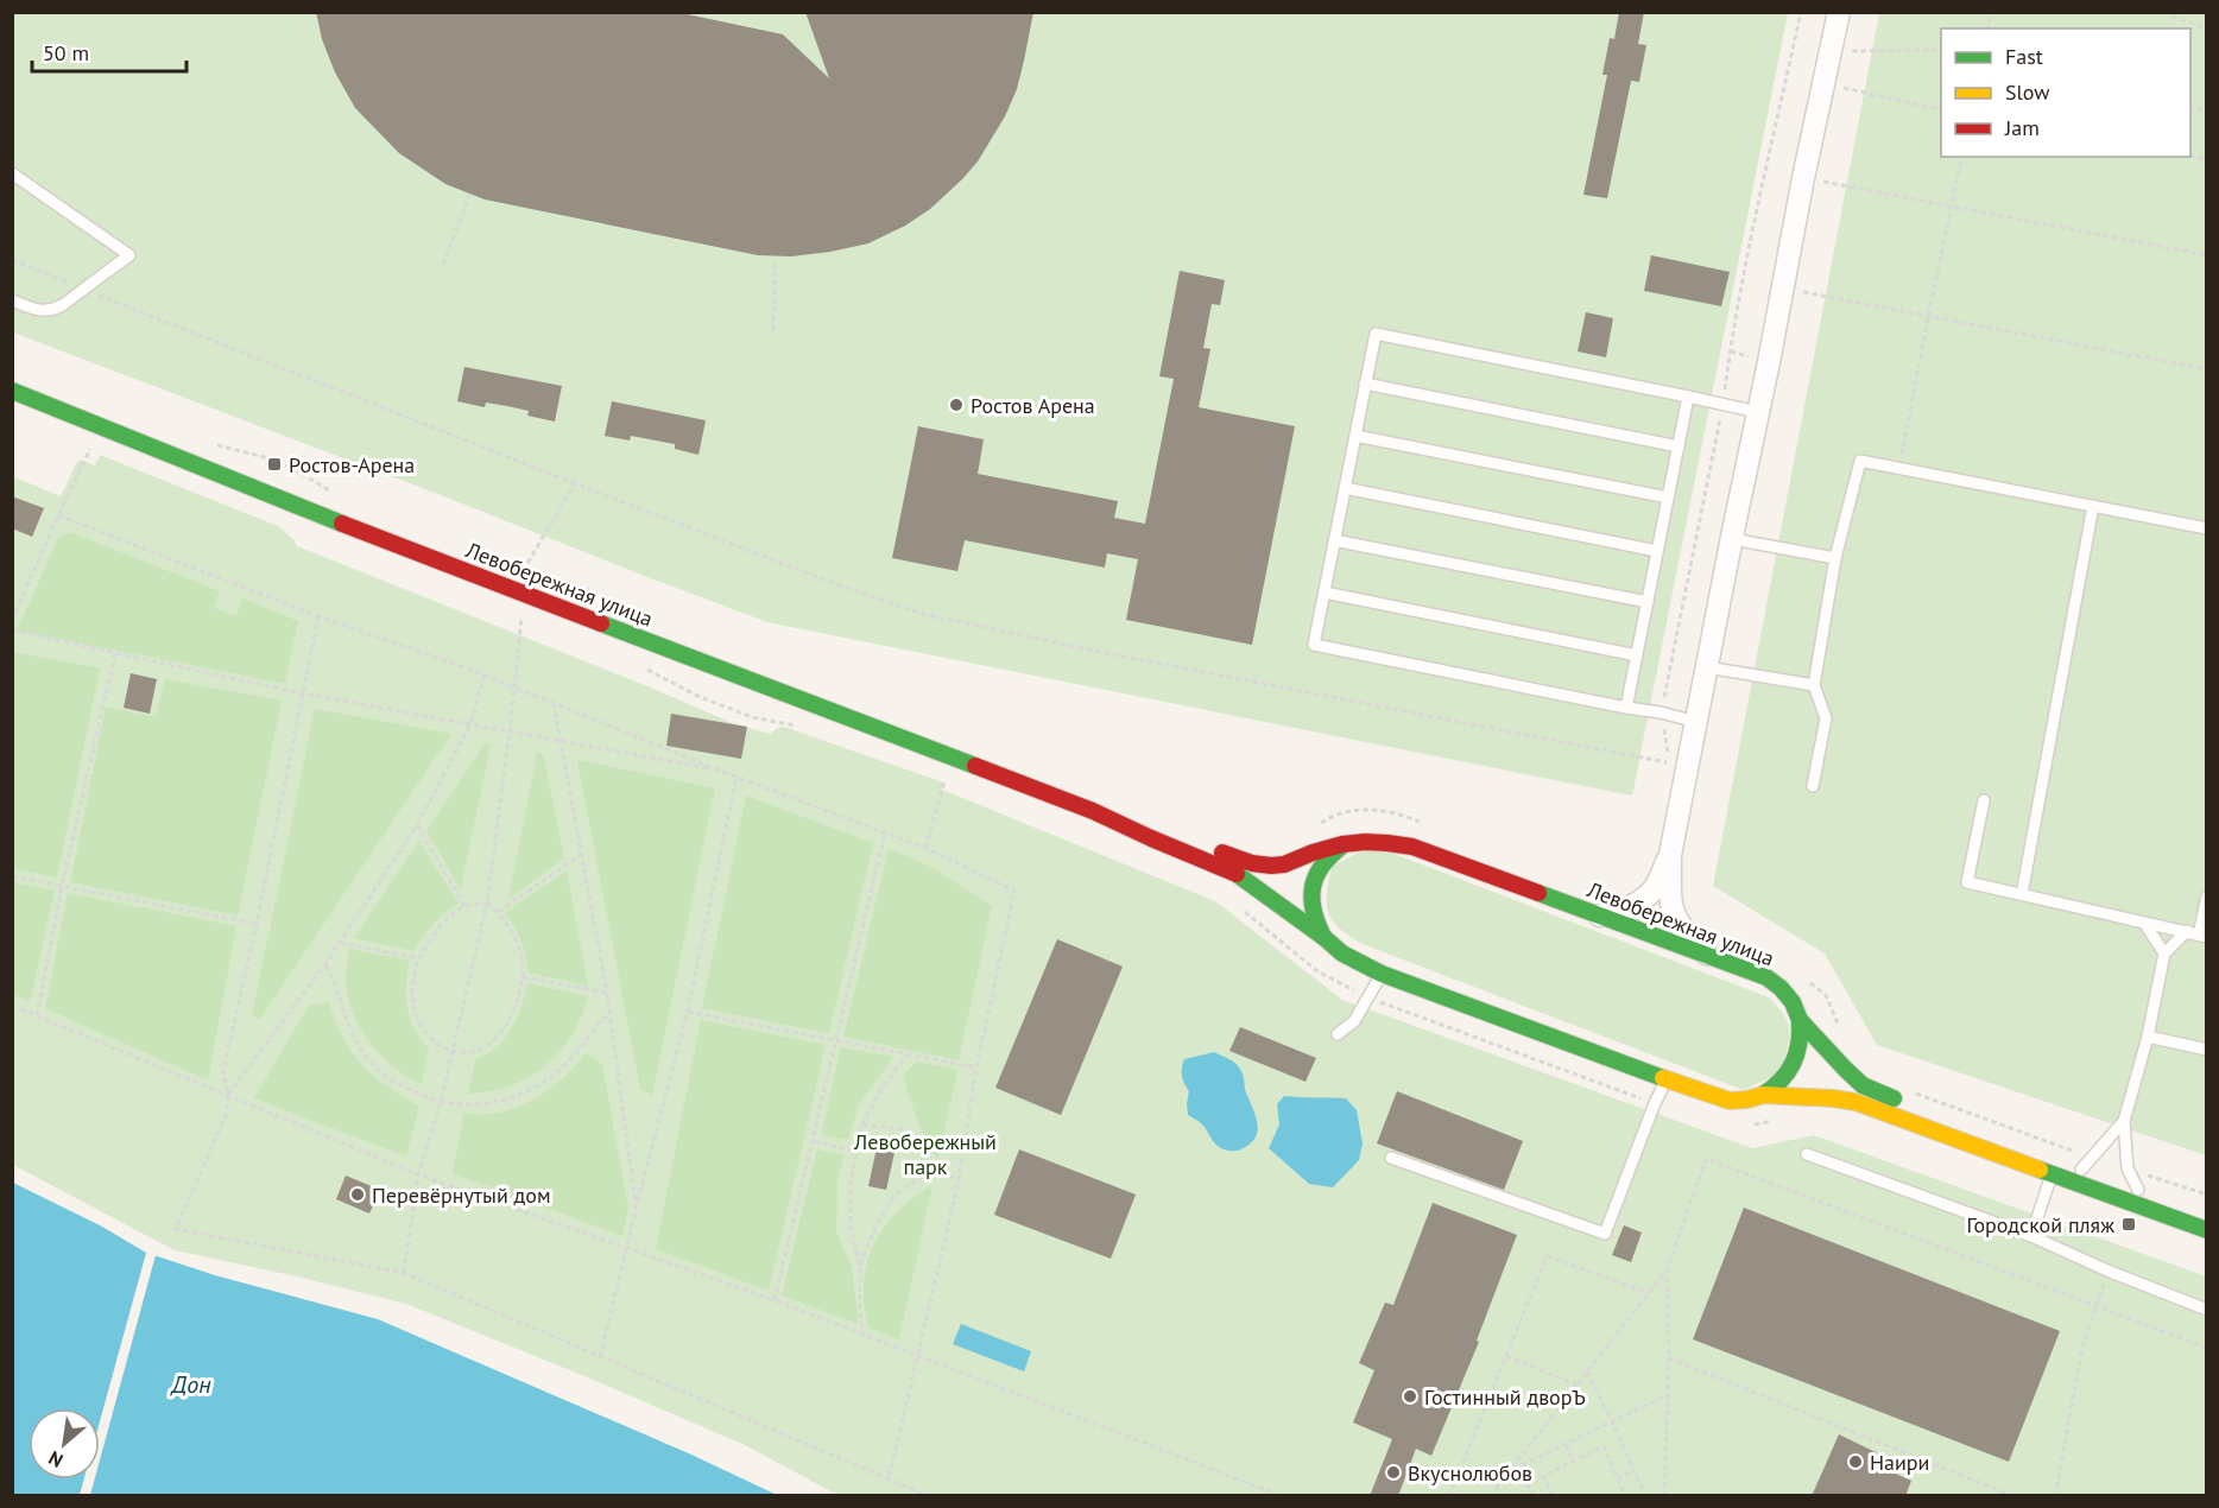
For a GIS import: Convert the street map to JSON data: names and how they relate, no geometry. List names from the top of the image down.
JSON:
{
  "streets": {
    "main road": ["Левобережная улица"]
  },
  "water": ["Дон"],
  "parks": ["Левобережный парк"],
  "places": {
    "other": [
      "Ростов Арена",
      "Перевёрнутый дом",
      "Гостинный дворЪ",
      "Наири",
      "Вкуснолюбов"
    ],
    "transit": ["Ростов-Арена", "Городской пляж"]
  },
  "legend": ["Fast", "Slow", "Jam"],
  "scale_bar": "50 m",
  "north": "bottom left"
}
